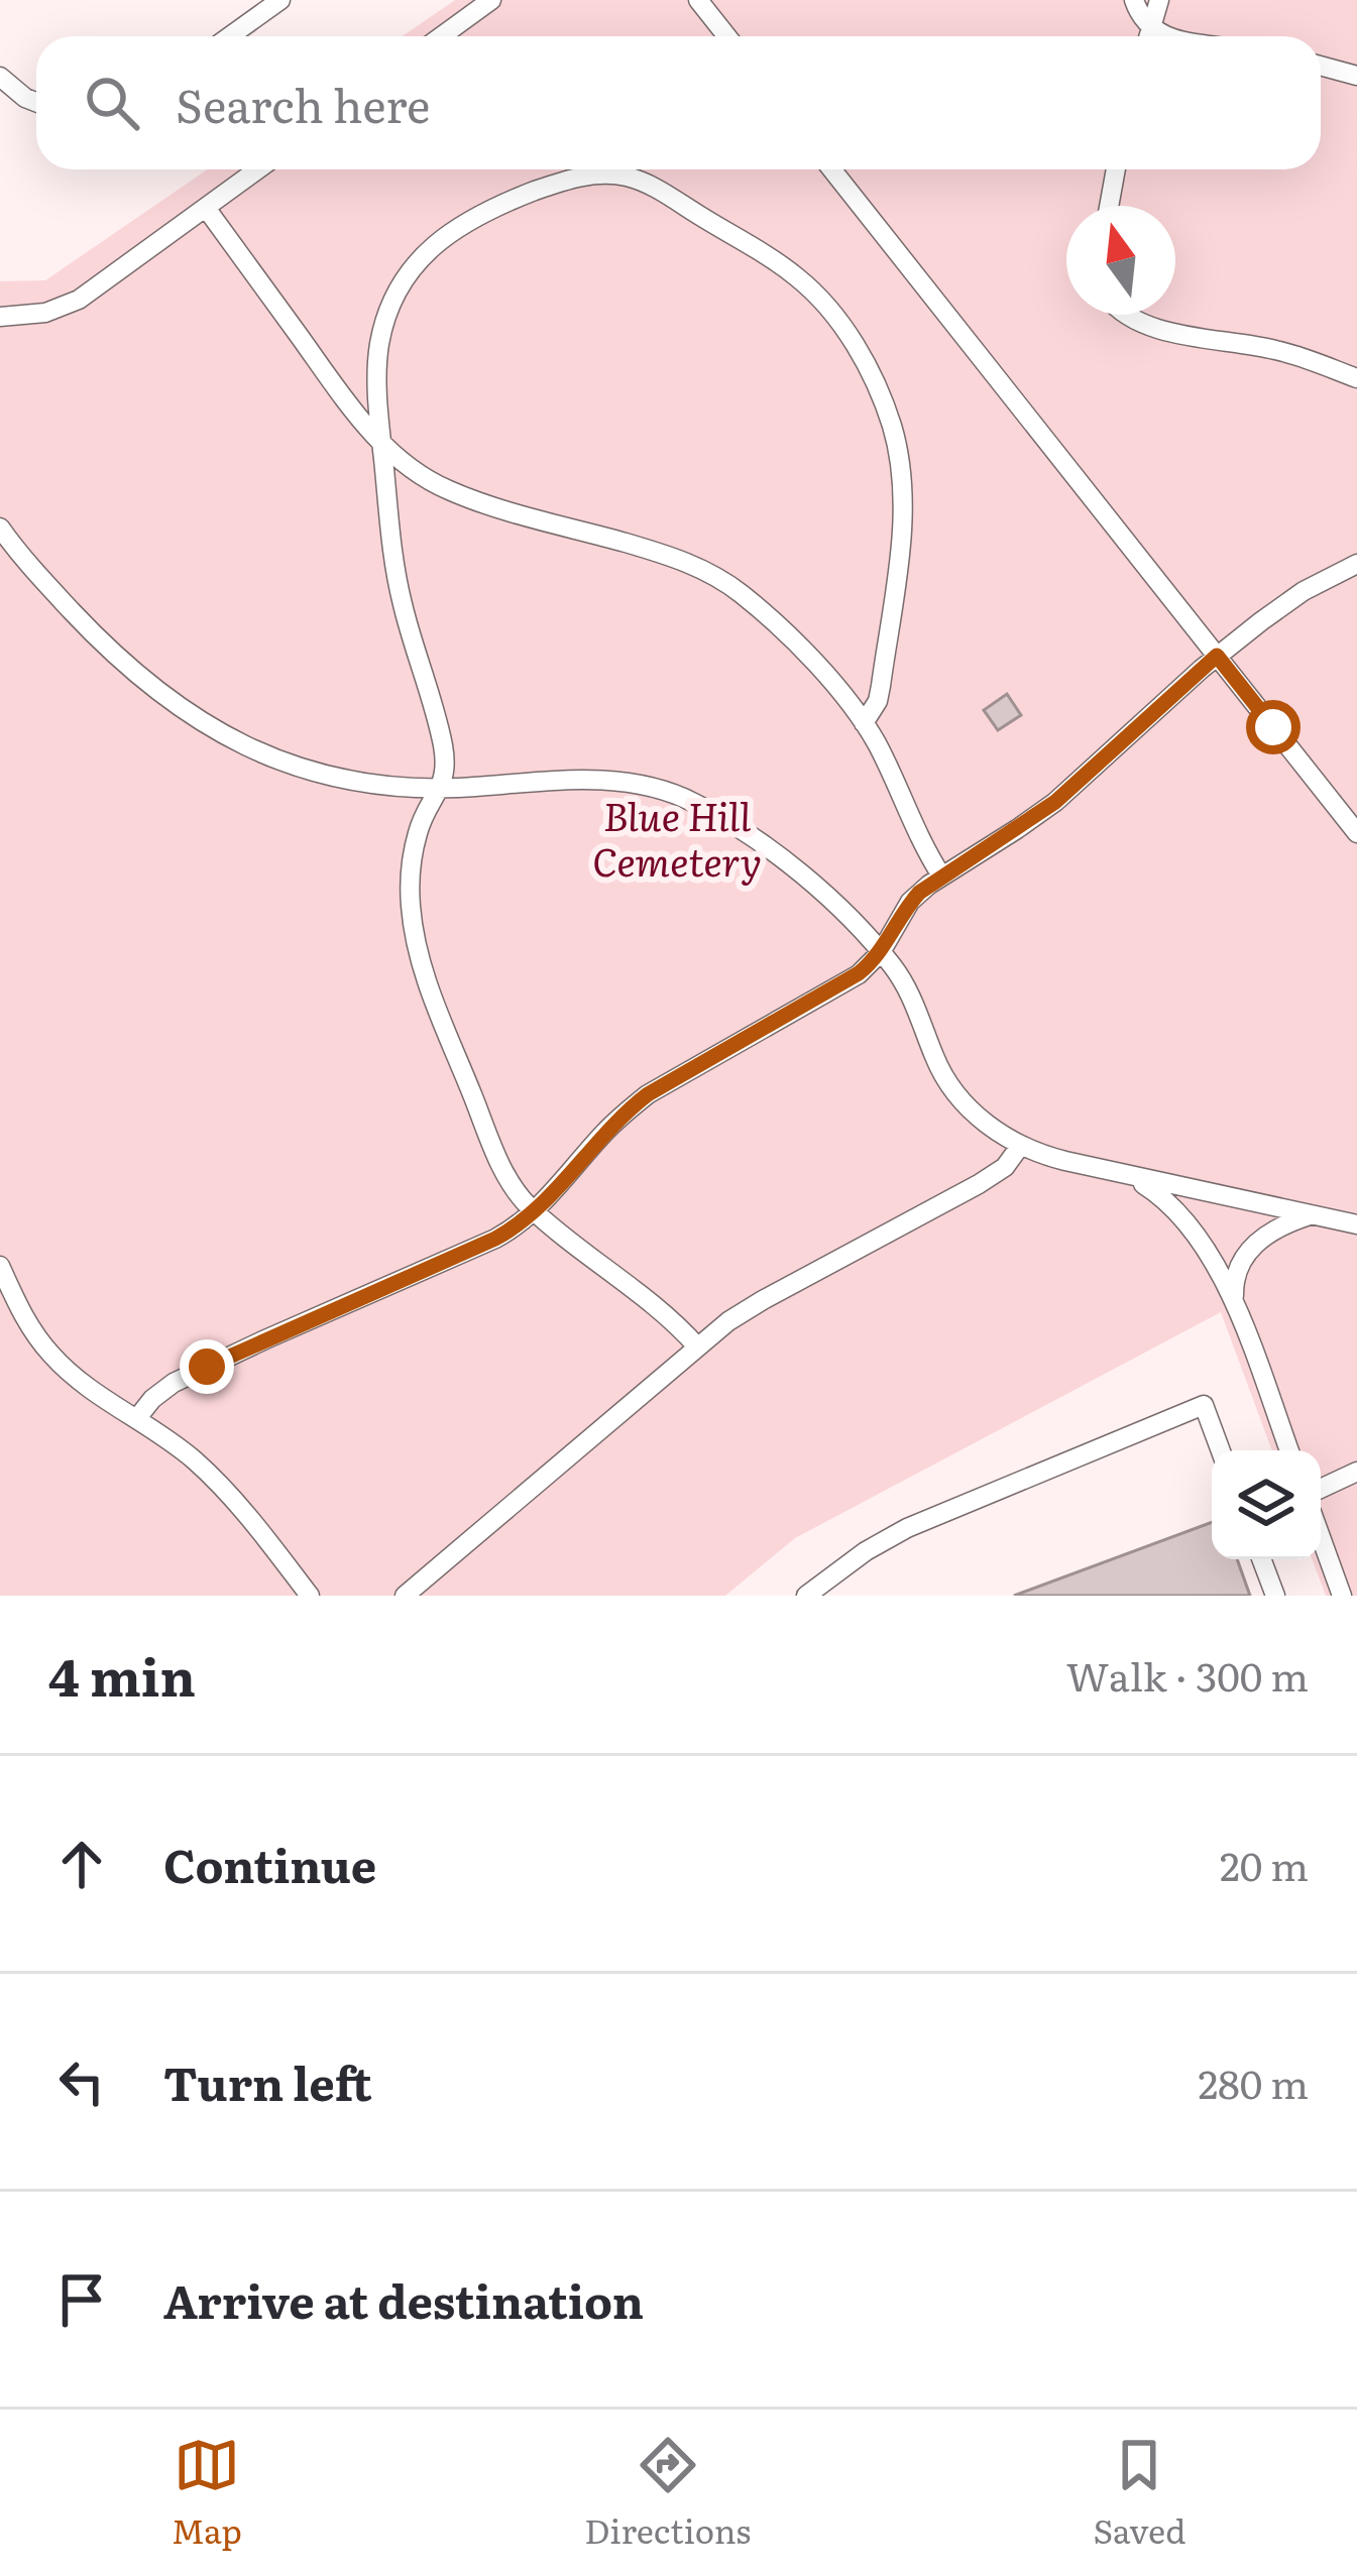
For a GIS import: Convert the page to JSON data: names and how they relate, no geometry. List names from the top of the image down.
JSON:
{
  "parks": ["Blue Hill Cemetery"],
  "north": "top",
  "page": {
    "search": "Search here",
    "heading": ["4 min", "Walk · 300 m"],
    "list": [
      ["Continue", "20 m"],
      ["Turn left", "280 m"],
      "Arrive at destination"
    ],
    "nav": ["Map", "Directions", "Saved"]
  }
}
